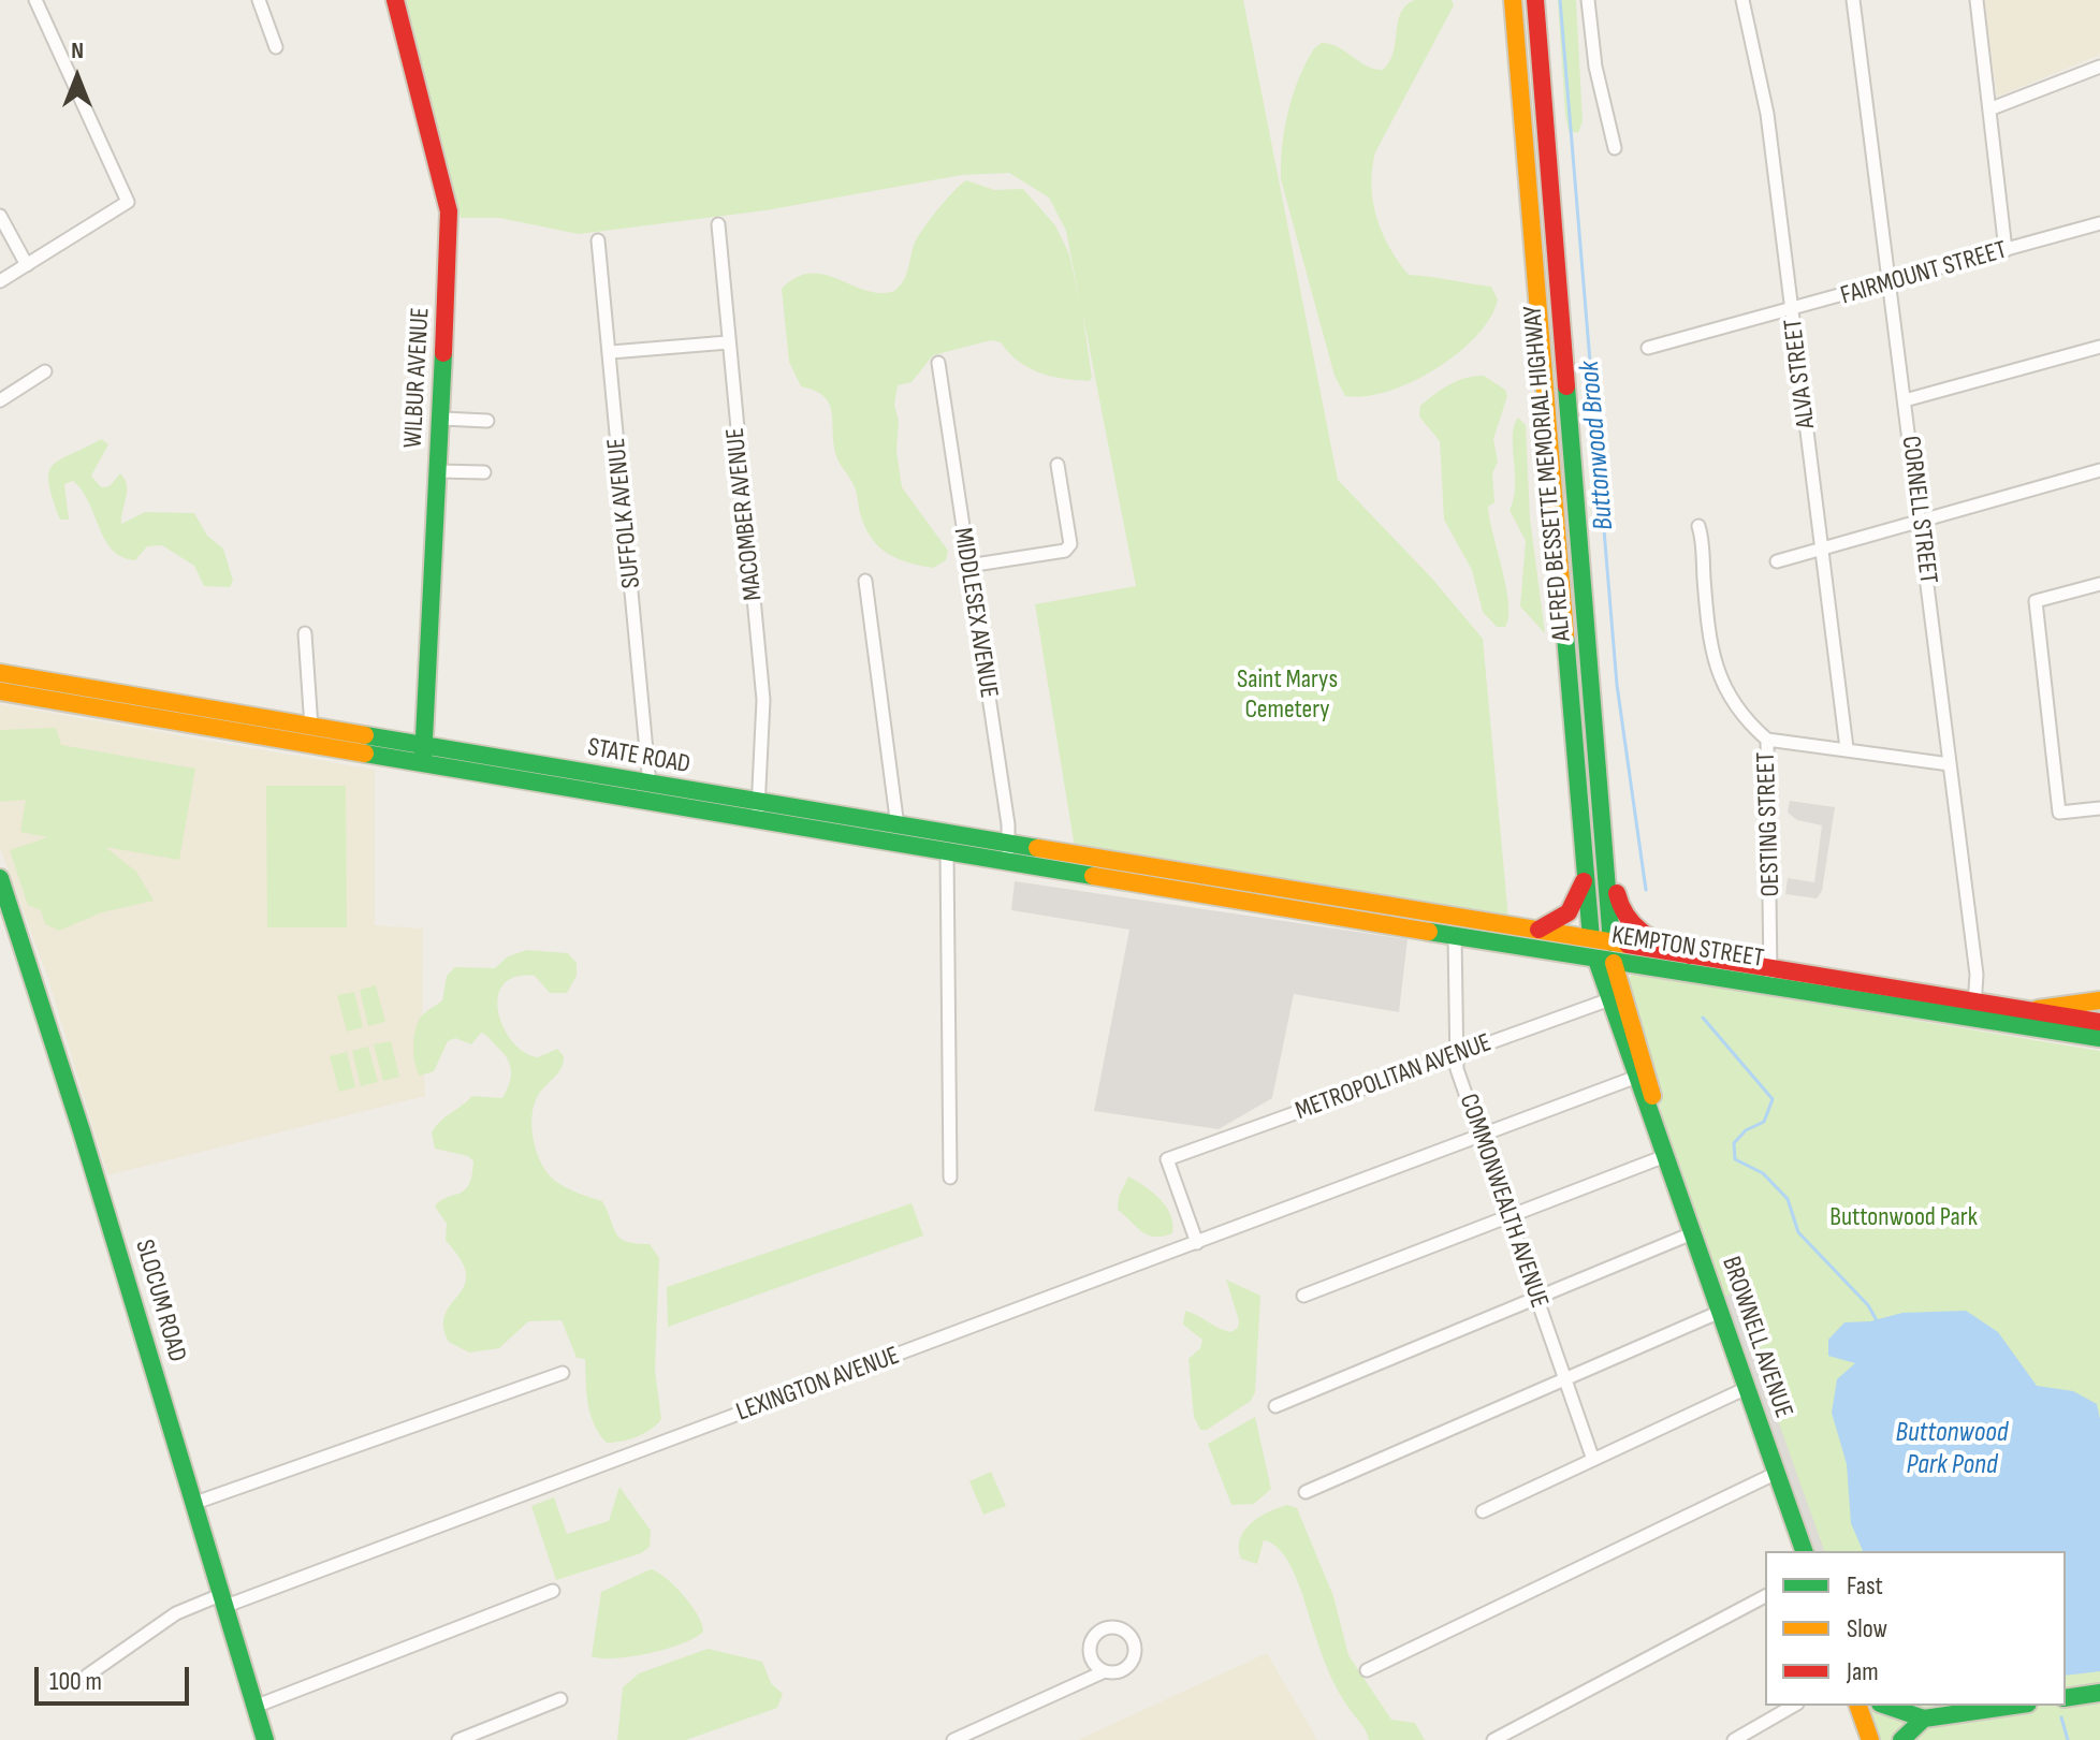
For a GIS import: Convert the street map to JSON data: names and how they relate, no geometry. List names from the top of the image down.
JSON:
{
  "streets": {
    "main road": [
      "WILBUR AVENUE",
      "ALFRED BESSETTE MEMORIAL HIGHWAY",
      "STATE ROAD",
      "KEMPTON STREET",
      "SLOCUM ROAD",
      "BROWNELL AVENUE"
    ],
    "street": [
      "FAIRMOUNT STREET",
      "ALVA STREET",
      "CORNELL STREET",
      "SUFFOLK AVENUE",
      "MACOMBER AVENUE",
      "MIDDLESEX AVENUE",
      "OESTING STREET",
      "METROPOLITAN AVENUE",
      "COMMONWEALTH AVENUE",
      "LEXINGTON AVENUE"
    ]
  },
  "crossings": [
    ["FAIRMOUNT STREET", "ALVA STREET"],
    ["FAIRMOUNT STREET", "CORNELL STREET"],
    ["WILBUR AVENUE", "STATE ROAD"],
    ["ALFRED BESSETTE MEMORIAL HIGHWAY", "KEMPTON STREET"],
    ["ALFRED BESSETTE MEMORIAL HIGHWAY", "BROWNELL AVENUE"],
    ["CORNELL STREET", "KEMPTON STREET"],
    ["SUFFOLK AVENUE", "STATE ROAD"],
    ["MACOMBER AVENUE", "STATE ROAD"],
    ["MIDDLESEX AVENUE", "STATE ROAD"],
    ["STATE ROAD", "KEMPTON STREET"],
    ["OESTING STREET", "KEMPTON STREET"],
    ["KEMPTON STREET", "COMMONWEALTH AVENUE"],
    ["KEMPTON STREET", "BROWNELL AVENUE"],
    ["METROPOLITAN AVENUE", "COMMONWEALTH AVENUE"],
    ["METROPOLITAN AVENUE", "BROWNELL AVENUE"],
    ["METROPOLITAN AVENUE", "LEXINGTON AVENUE"],
    ["COMMONWEALTH AVENUE", "LEXINGTON AVENUE"],
    ["SLOCUM ROAD", "LEXINGTON AVENUE"],
    ["BROWNELL AVENUE", "LEXINGTON AVENUE"]
  ],
  "water": ["Buttonwood Brook", "Buttonwood Park Pond"],
  "parks": ["Saint Marys Cemetery", "Buttonwood Park"],
  "legend": ["Fast", "Slow", "Jam"],
  "scale_bar": "100 m",
  "north": "top"
}
